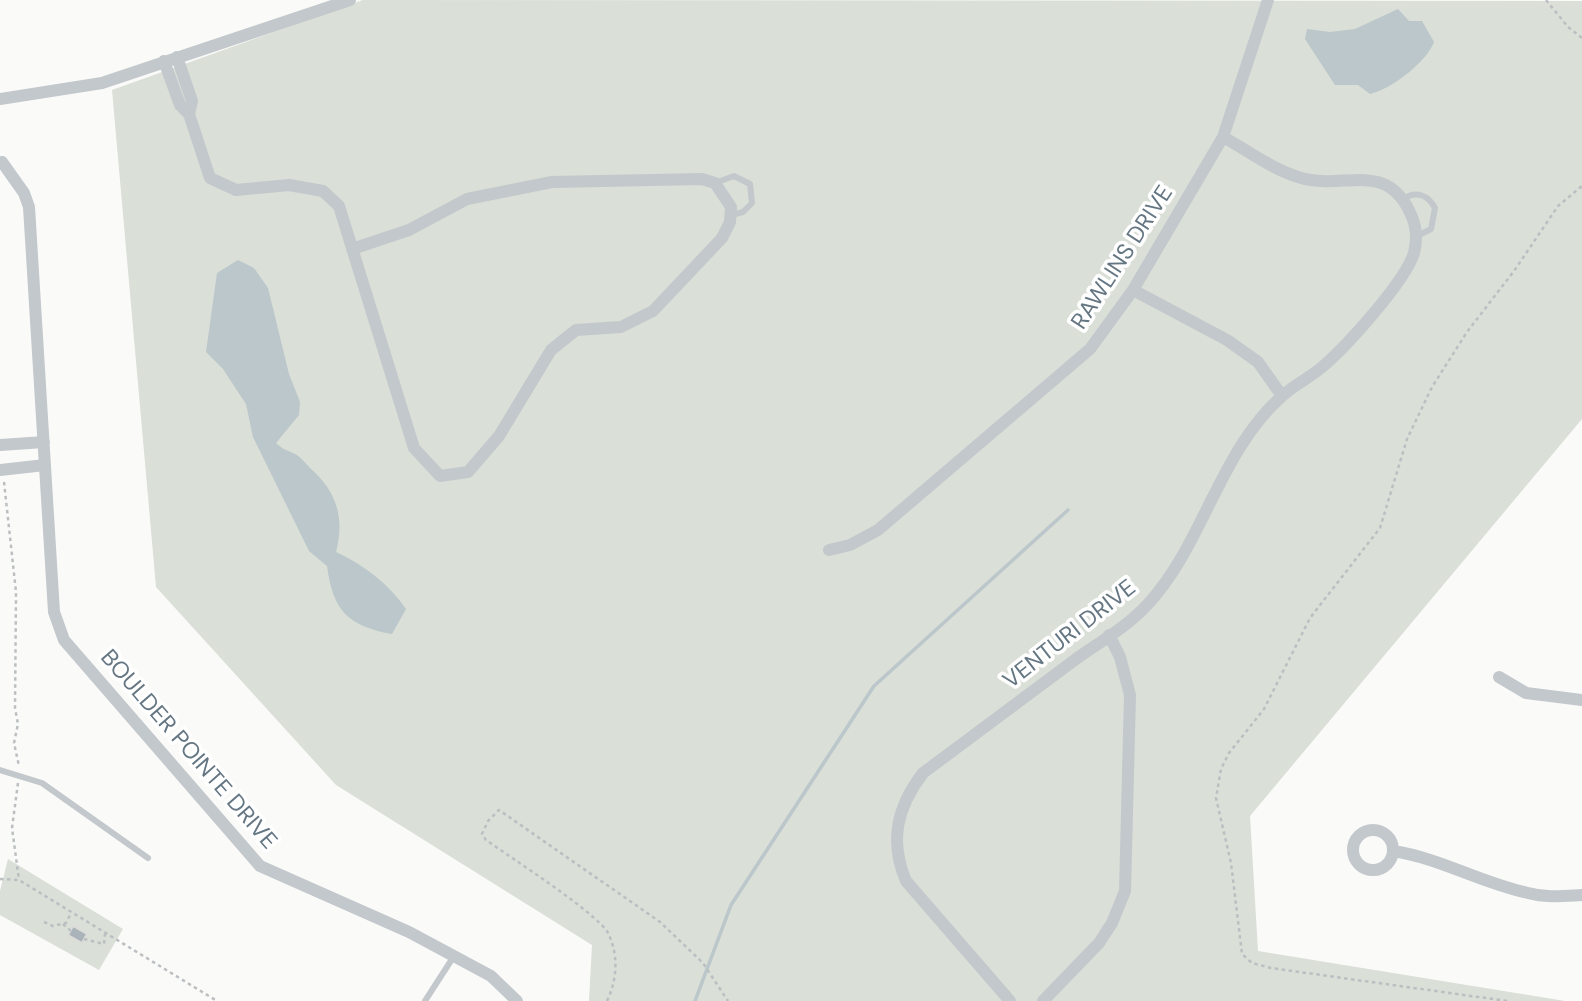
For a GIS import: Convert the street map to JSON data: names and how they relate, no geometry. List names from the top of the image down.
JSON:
{
  "streets": {
    "street": ["RAWLINS DRIVE", "VENTURI DRIVE", "BOULDER POINTE DRIVE"]
  }
}
